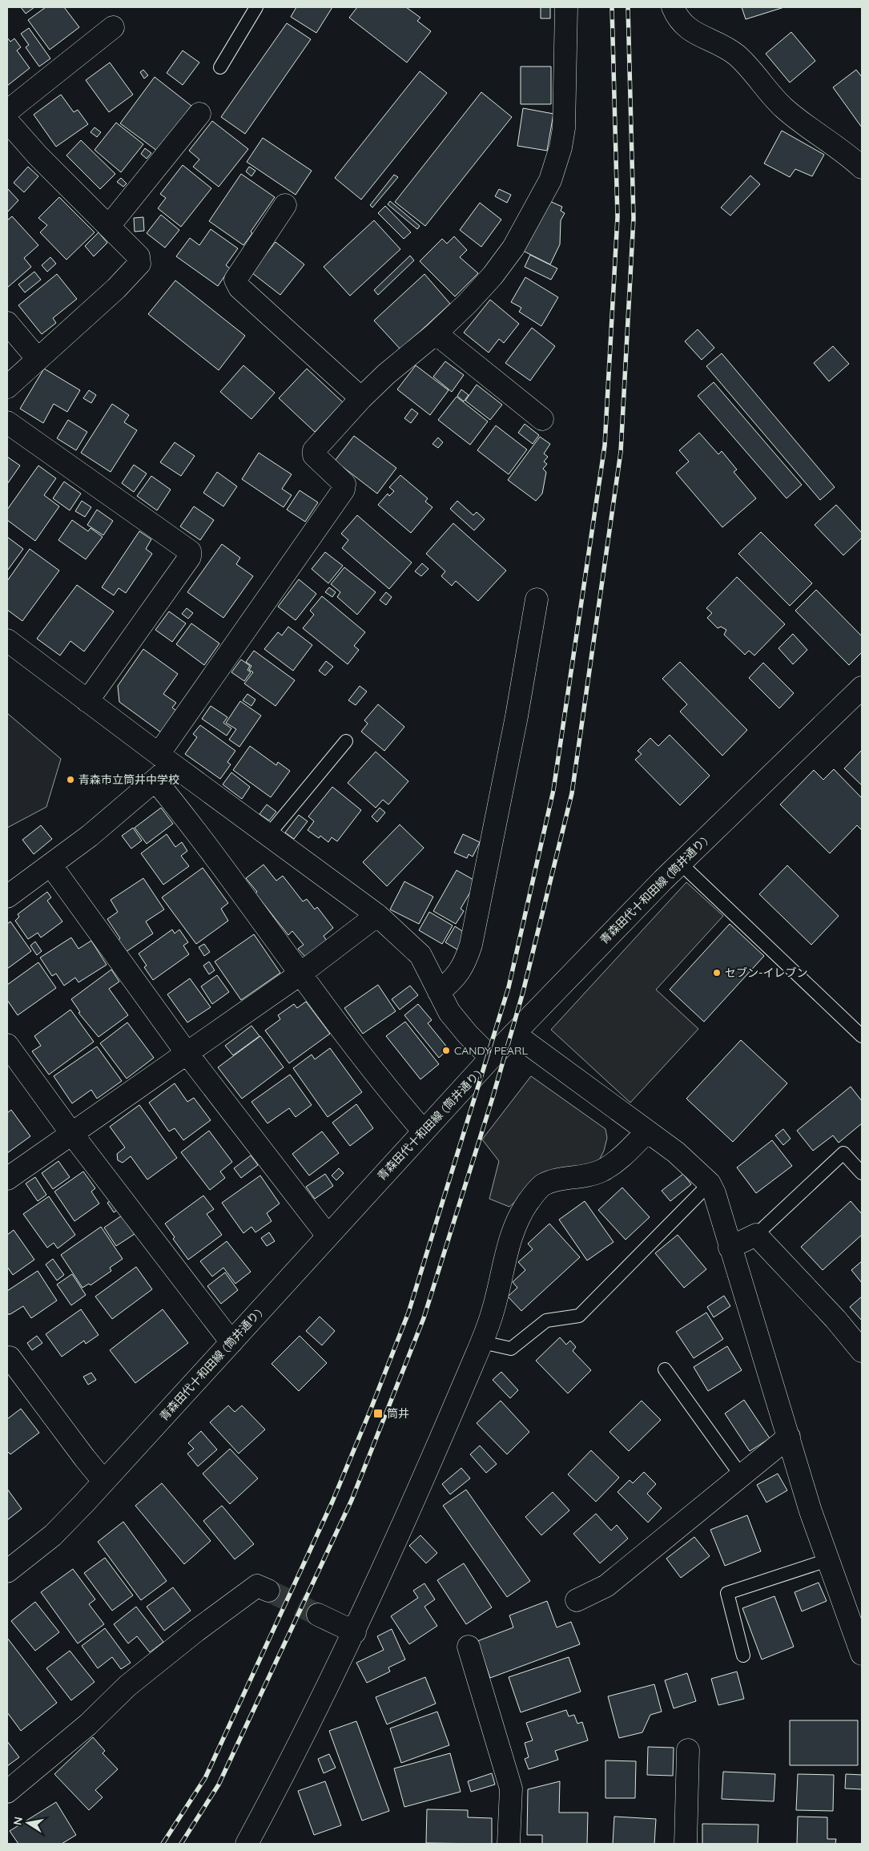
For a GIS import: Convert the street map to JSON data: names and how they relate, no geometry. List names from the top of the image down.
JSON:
{
  "streets": {
    "street": ["青森田代十和田線 (筒井通り)"]
  },
  "places": {
    "other": ["青森市立筒井中学校", "セブン-イレブン", "CANDY PEARL"],
    "transit": ["筒井"]
  },
  "north": "left"
}
